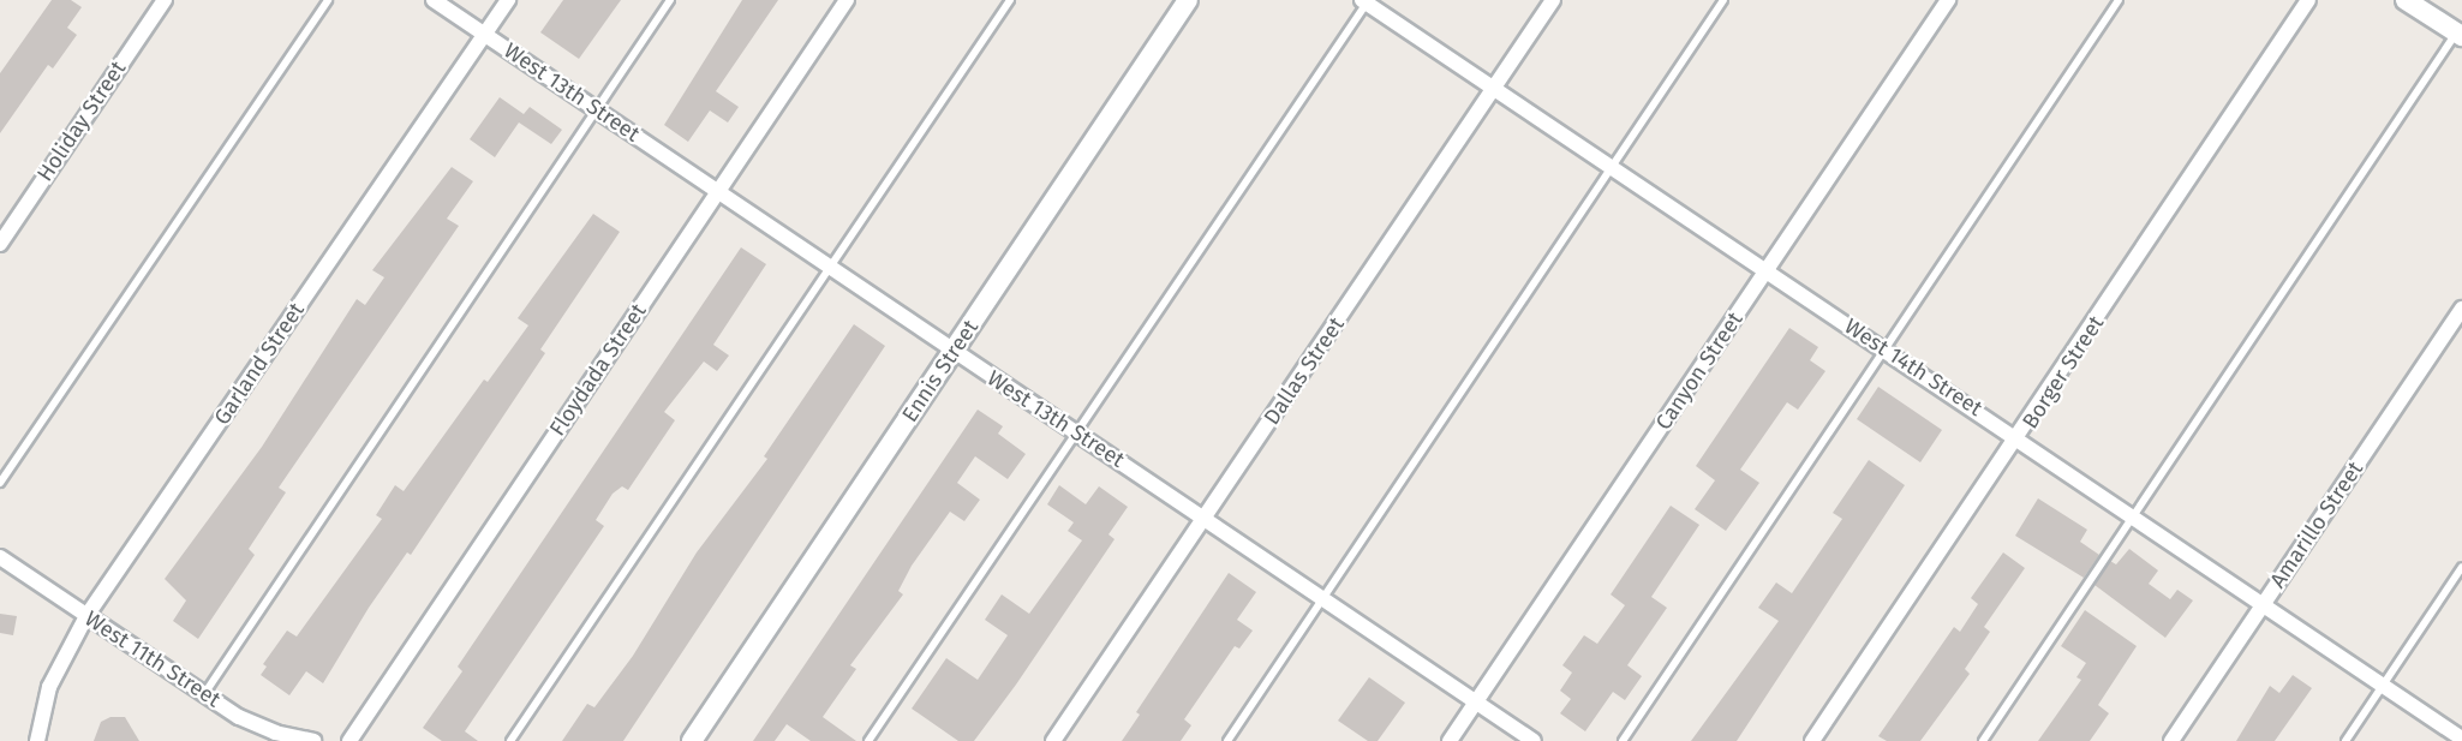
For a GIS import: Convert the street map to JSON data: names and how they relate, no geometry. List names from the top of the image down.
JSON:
{
  "streets": {
    "main road": ["Ennis Street"],
    "street": [
      "West 13th Street",
      "Holiday Street",
      "Garland Street",
      "West 14th Street",
      "Floydada Street",
      "Dallas Street",
      "Canyon Street",
      "Borger Street",
      "Amarillo Street",
      "West 11th Street"
    ]
  },
  "crossings": [
    ["West 13th Street", "Garland Street"],
    ["West 13th Street", "Floydada Street"],
    ["West 13th Street", "Ennis Street"],
    ["West 13th Street", "Dallas Street"],
    ["West 13th Street", "Canyon Street"],
    ["Garland Street", "West 11th Street"],
    ["West 14th Street", "Dallas Street"],
    ["West 14th Street", "Canyon Street"],
    ["West 14th Street", "Borger Street"],
    ["West 14th Street", "Amarillo Street"]
  ]
}
